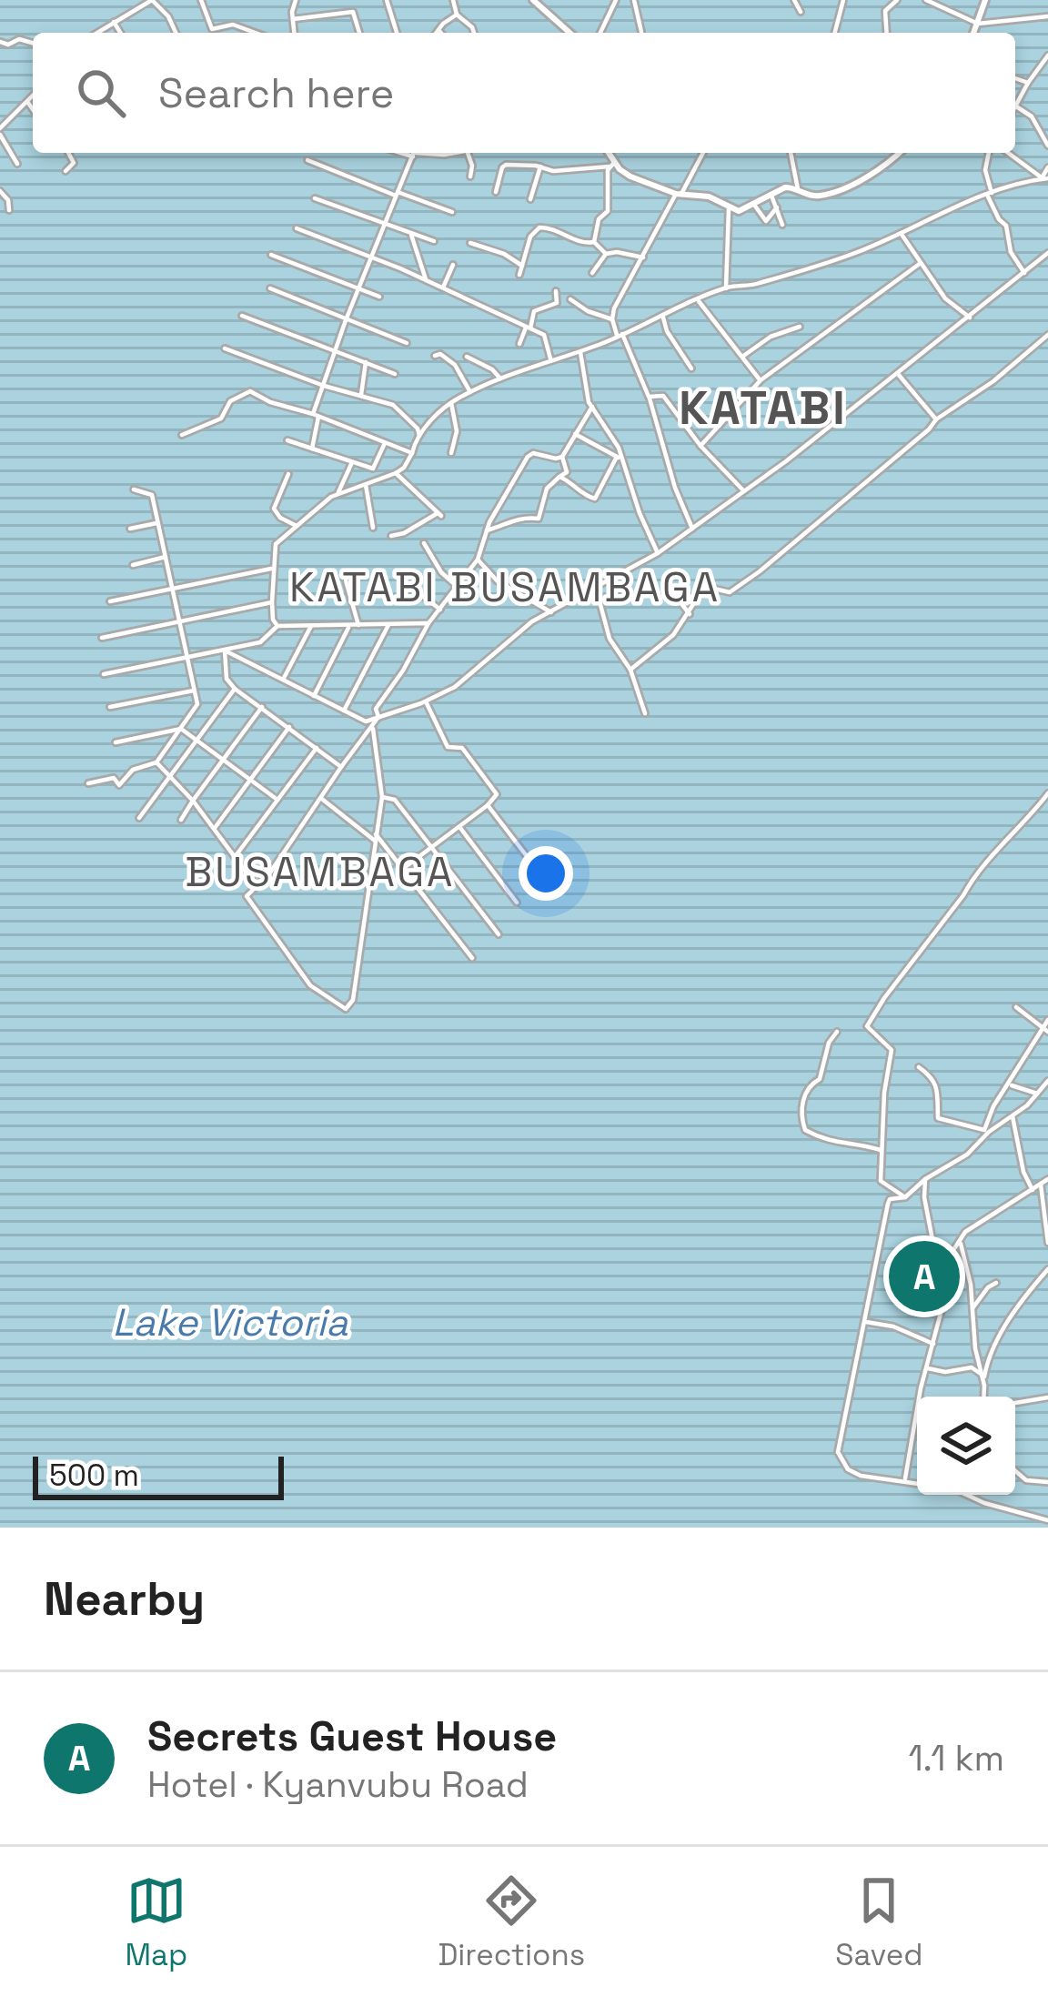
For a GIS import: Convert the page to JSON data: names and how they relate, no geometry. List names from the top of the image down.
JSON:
{
  "districts": ["KATABI", "KATABI BUSAMBAGA", "BUSAMBAGA"],
  "water": ["Lake Victoria"],
  "scale_bar": "500 m",
  "page": {
    "search": "Search here",
    "pins": "A",
    "scale": "500 m",
    "heading": "Nearby",
    "list": [
      {
        "mark": "A",
        "name": "Secrets Guest House",
        "note": "Hotel · Kyanvubu Road",
        "value": "1.1 km"
      }
    ],
    "nav": ["Map", "Directions", "Saved"]
  }
}
